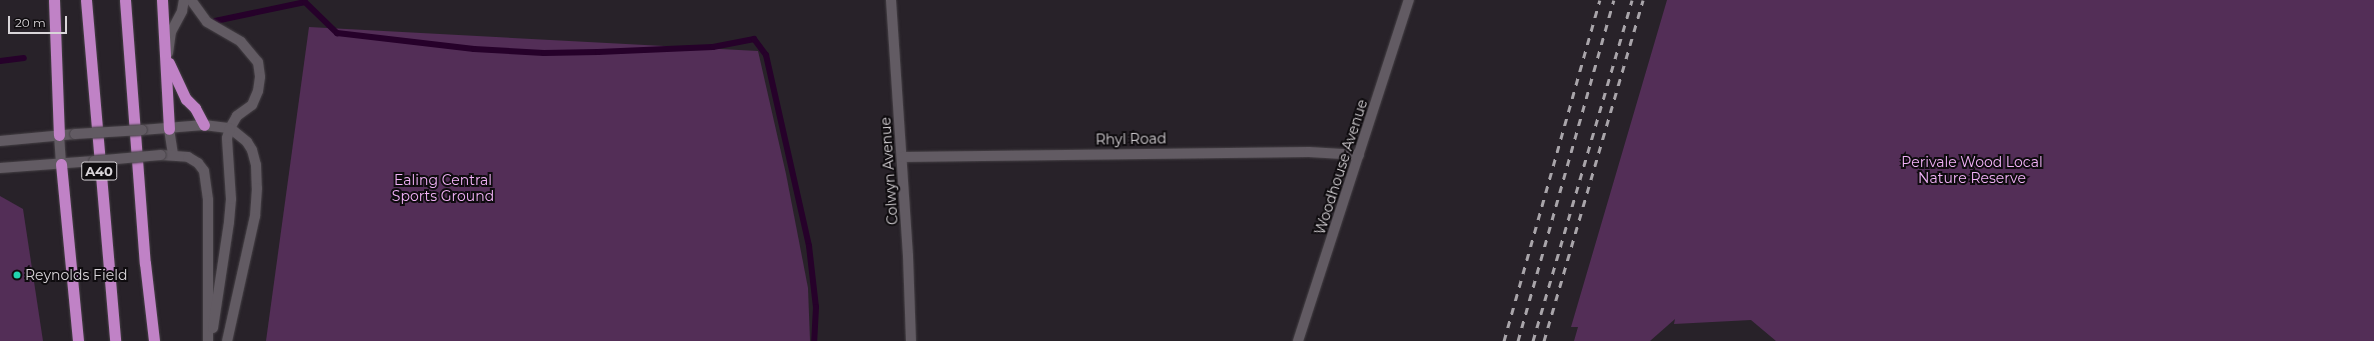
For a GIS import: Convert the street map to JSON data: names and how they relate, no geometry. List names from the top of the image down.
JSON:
{
  "streets": {
    "highway": ["A40"],
    "street": ["Rhyl Road", "Woodhouse Avenue", "Colwyn Avenue"]
  },
  "crossings": [
    ["Rhyl Road", "Woodhouse Avenue"],
    ["Rhyl Road", "Colwyn Avenue"]
  ],
  "parks": ["Perivale Wood Local Nature Reserve", "Ealing Central Sports Ground"],
  "places": ["Reynolds Field"],
  "scale_bar": "20 m"
}
